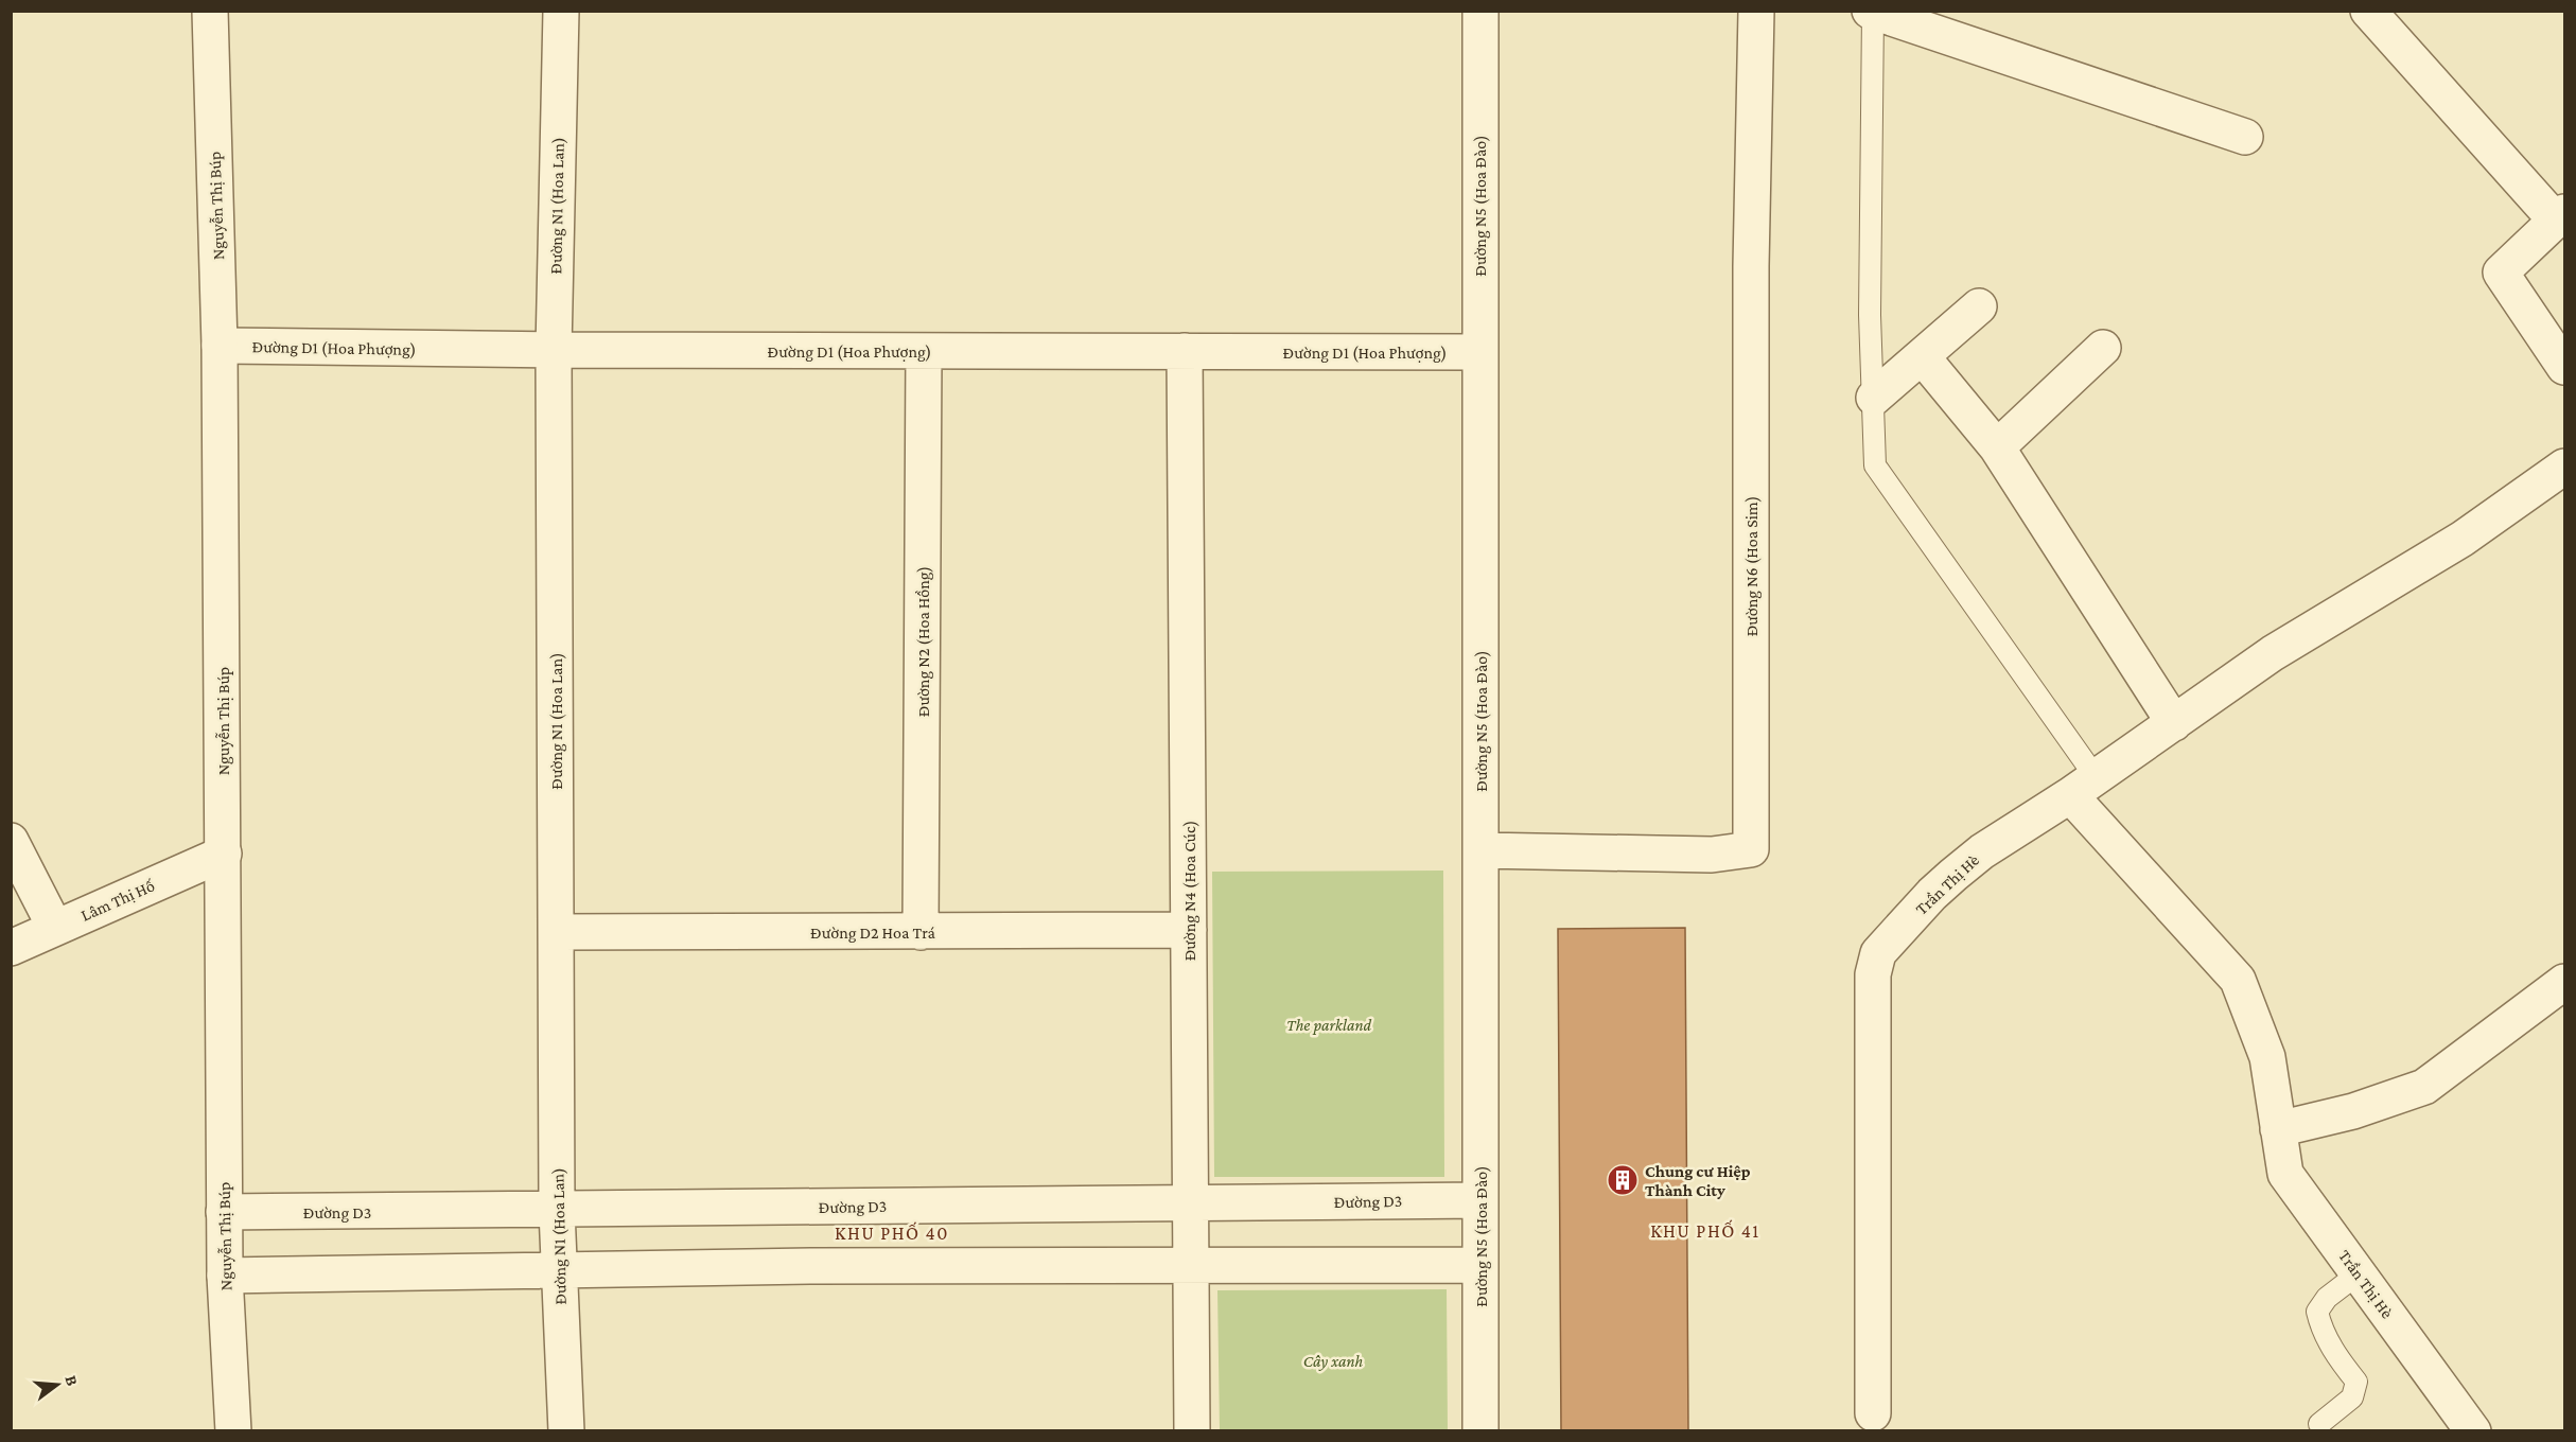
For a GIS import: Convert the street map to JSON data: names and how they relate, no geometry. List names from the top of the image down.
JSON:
{
  "streets": {
    "street": [
      "Nguyễn Thị Búp",
      "Đường N1 (Hoa Lan)",
      "Đường N5 (Hoa Đào)",
      "Đường D1 (Hoa Phượng)",
      "Đường N6 (Hoa Sim)",
      "Đường N2 (Hoa Hồng)",
      "Trần Thị Hè",
      "Đường N4 (Hoa Cúc)",
      "Lâm Thị Hố",
      "Đường D2 Hoa Trá",
      "Đường D3"
    ]
  },
  "crossings": [
    ["Nguyễn Thị Búp", "Đường D1 (Hoa Phượng)"],
    ["Nguyễn Thị Búp", "Lâm Thị Hố"],
    ["Nguyễn Thị Búp", "Đường D3"],
    ["Đường N1 (Hoa Lan)", "Đường D1 (Hoa Phượng)"],
    ["Đường N1 (Hoa Lan)", "Đường D2 Hoa Trá"],
    ["Đường N1 (Hoa Lan)", "Đường D3"],
    ["Đường N5 (Hoa Đào)", "Đường D1 (Hoa Phượng)"],
    ["Đường N5 (Hoa Đào)", "Đường N6 (Hoa Sim)"],
    ["Đường N5 (Hoa Đào)", "Đường D3"],
    ["Đường D1 (Hoa Phượng)", "Đường N2 (Hoa Hồng)"],
    ["Đường D1 (Hoa Phượng)", "Đường N4 (Hoa Cúc)"],
    ["Đường N2 (Hoa Hồng)", "Đường D2 Hoa Trá"],
    ["Đường N4 (Hoa Cúc)", "Đường D2 Hoa Trá"],
    ["Đường N4 (Hoa Cúc)", "Đường D3"]
  ],
  "districts": ["KHU PHỐ 41", "KHU PHỐ 40"],
  "parks": ["The parkland", "Cây xanh"],
  "places": {
    "building": ["Chung cư Hiệp Thành City"]
  },
  "north": "right"
}
